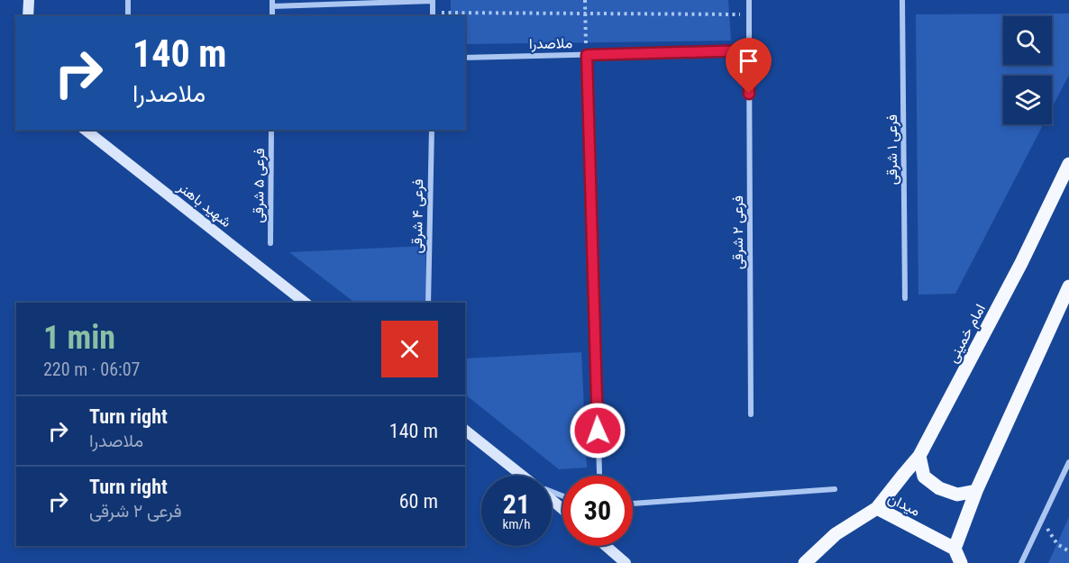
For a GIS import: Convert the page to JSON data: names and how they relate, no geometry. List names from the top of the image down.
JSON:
{
  "streets": {
    "main road": ["امام خمینی", "میدان"],
    "street": [
      "ملاصدرا",
      "فرعی ۱ شرقی",
      "فرعی ۵ شرقی",
      "شهید باهنر",
      "فرعی ۴ شرقی",
      "فرعی ۲ شرقی"
    ]
  },
  "crossings": [
    ["ملاصدرا", "فرعی ۲ شرقی"],
    ["امام خمینی", "میدان"]
  ],
  "page": {
    "turn": ["140 m", "ملاصدرا"],
    "heading": ["1 min", "220 m · 06:07"],
    "list": [
      {
        "name": "Turn right",
        "note": "ملاصدرا",
        "value": "140 m"
      },
      {
        "name": "Turn right",
        "note": "فرعی ۲ شرقی",
        "value": "60 m"
      }
    ],
    "speed": "21 km/h",
    "limit": "30"
  }
}
